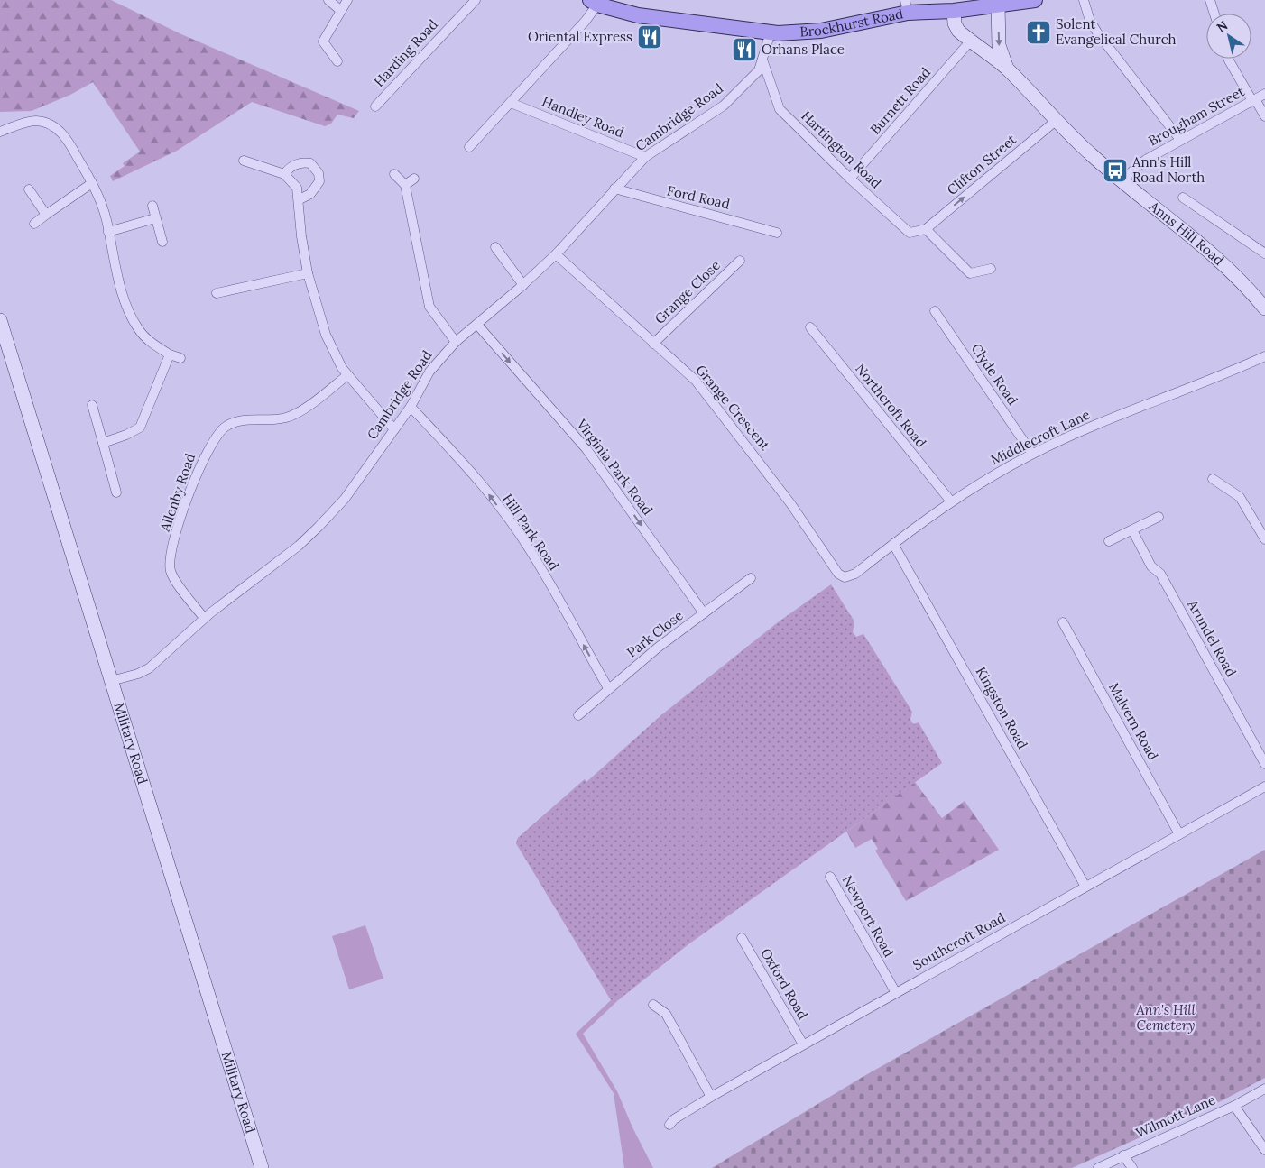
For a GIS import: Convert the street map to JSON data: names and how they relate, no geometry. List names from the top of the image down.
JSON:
{
  "streets": {
    "main road": ["Brockhurst Road"],
    "street": [
      "Harding Road",
      "Burnett Road",
      "Brougham Street",
      "Handley Road",
      "Cambridge Road",
      "Hartington Road",
      "Clifton Street",
      "Ford Road",
      "Anns Hill Road",
      "Grange Close",
      "Clyde Road",
      "Northcroft Road",
      "Grange Crescent",
      "Middlecroft Lane",
      "Virginia Park Road",
      "Allenby Road",
      "Hill Park Road",
      "Park Close",
      "Arundel Road",
      "Kingston Road",
      "Malvern Road",
      "Military Road",
      "Newport Road",
      "Southcroft Road",
      "Oxford Road",
      "Wilmott Lane"
    ]
  },
  "crossings": [
    ["Brockhurst Road", "Cambridge Road"],
    ["Brockhurst Road", "Anns Hill Road"],
    ["Burnett Road", "Hartington Road"],
    ["Burnett Road", "Anns Hill Road"],
    ["Brougham Street", "Anns Hill Road"],
    ["Handley Road", "Cambridge Road"],
    ["Cambridge Road", "Hartington Road"],
    ["Cambridge Road", "Ford Road"],
    ["Cambridge Road", "Grange Crescent"],
    ["Cambridge Road", "Virginia Park Road"],
    ["Cambridge Road", "Allenby Road"],
    ["Cambridge Road", "Hill Park Road"],
    ["Cambridge Road", "Military Road"],
    ["Hartington Road", "Clifton Street"],
    ["Clifton Street", "Anns Hill Road"],
    ["Grange Close", "Grange Crescent"],
    ["Clyde Road", "Middlecroft Lane"],
    ["Northcroft Road", "Middlecroft Lane"],
    ["Grange Crescent", "Middlecroft Lane"],
    ["Middlecroft Lane", "Kingston Road"],
    ["Virginia Park Road", "Park Close"],
    ["Hill Park Road", "Park Close"],
    ["Kingston Road", "Southcroft Road"],
    ["Malvern Road", "Southcroft Road"],
    ["Newport Road", "Southcroft Road"],
    ["Southcroft Road", "Oxford Road"]
  ],
  "one_way": ["Clifton Street", "Virginia Park Road", "Hill Park Road"],
  "parks": ["Ann's Hill Cemetery"],
  "places": {
    "church": ["Solent Evangelical Church"],
    "restaurant": ["Oriental Express", "Orhans Place"],
    "bus stop": ["Ann's Hill Road North"]
  },
  "north": "top left"
}
